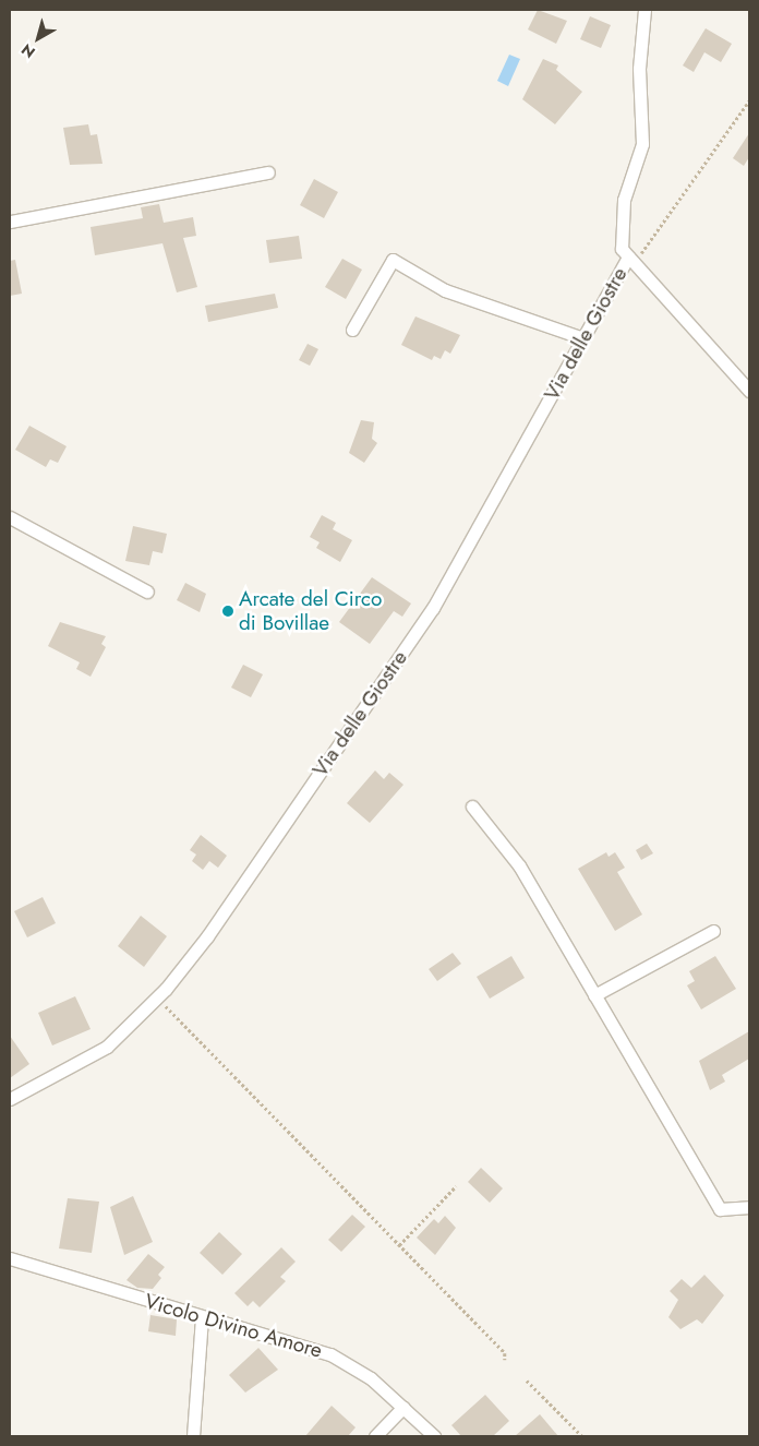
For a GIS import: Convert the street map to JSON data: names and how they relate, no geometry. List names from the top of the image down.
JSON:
{
  "streets": {
    "street": ["Via delle Giostre", "Vicolo Divino Amore"]
  },
  "places": ["Arcate del Circo di Bovillae"],
  "north": "bottom left"
}
